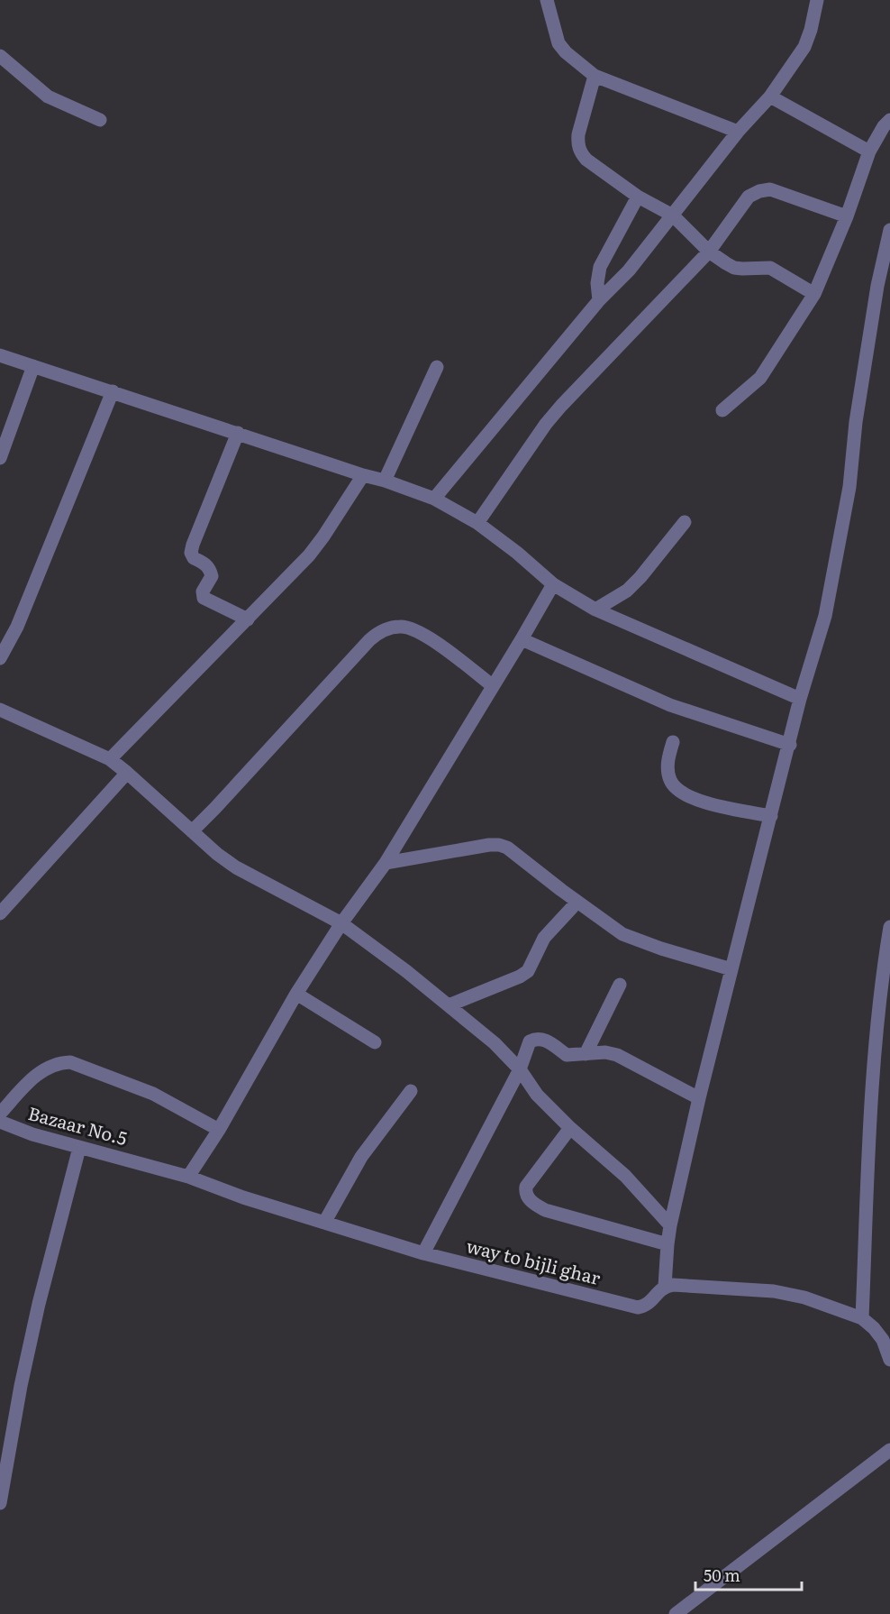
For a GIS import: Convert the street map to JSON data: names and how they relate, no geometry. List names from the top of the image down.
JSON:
{
  "streets": {
    "street": ["Bazaar No.5", "way to bijli ghar"]
  },
  "crossings": [
    ["Bazaar No.5", "way to bijli ghar"]
  ],
  "scale_bar": "50 m"
}
